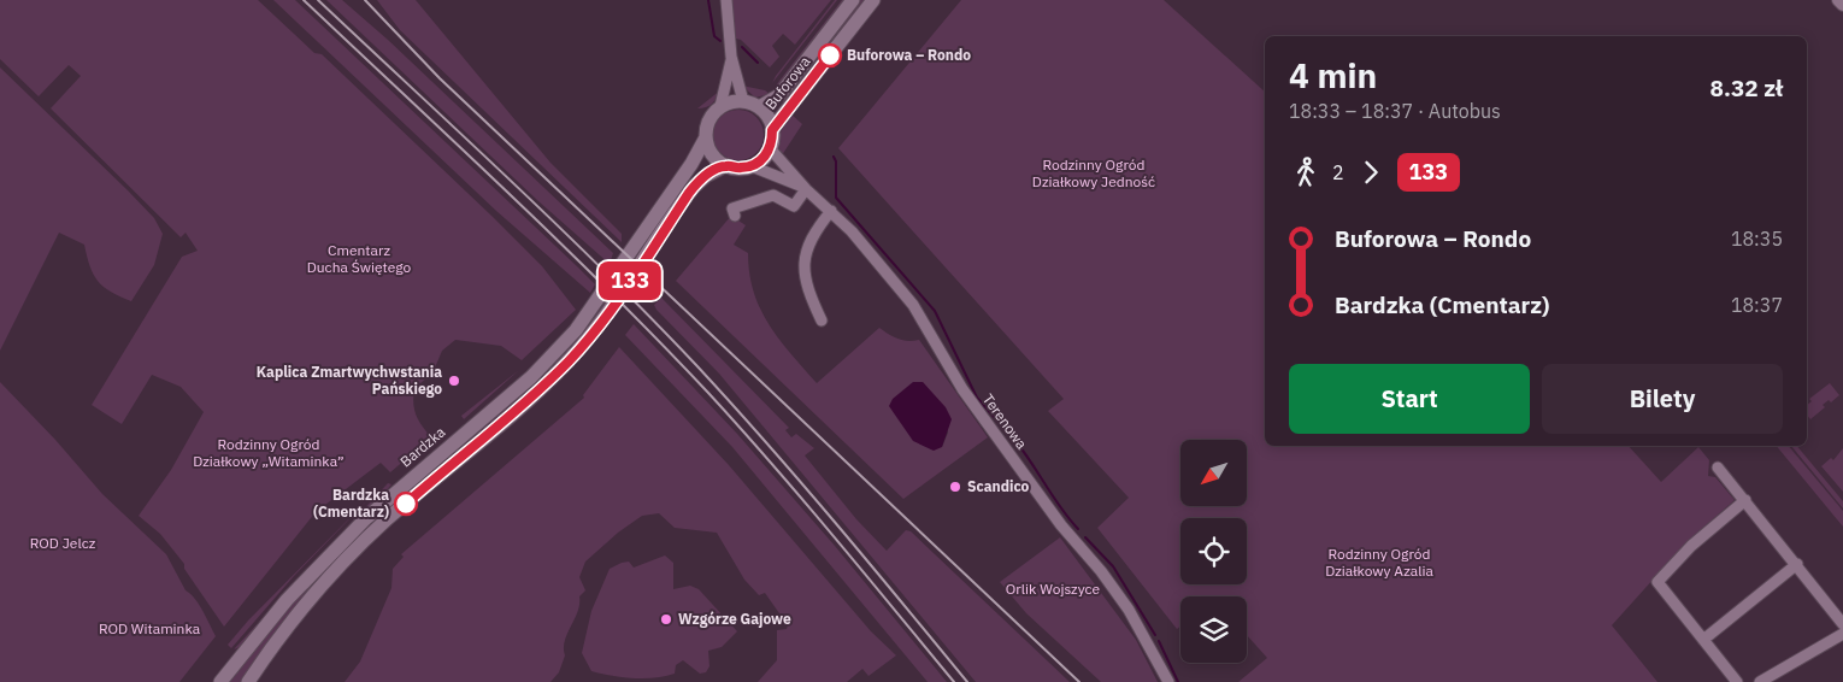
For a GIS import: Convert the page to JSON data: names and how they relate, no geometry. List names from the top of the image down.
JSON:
{
  "streets": {
    "main road": ["Buforowa", "Bardzka"],
    "street": ["Terenowa"]
  },
  "crossings": [
    ["Buforowa", "Terenowa"],
    ["Buforowa", "Bardzka"],
    ["Terenowa", "Bardzka"]
  ],
  "parks": [
    "Rodzinny Ogród Działkowy Jedność",
    "Cmentarz Ducha Świętego",
    "Rodzinny Ogród Działkowy „Witaminka”",
    "ROD Jelcz",
    "Rodzinny Ogród Działkowy Azalia",
    "Orlik Wojszyce",
    "ROD Witaminka"
  ],
  "places": [
    "Buforowa – Rondo",
    "Kaplica Zmartwychwstania Pańskiego",
    "Scandico",
    "Bardzka (Cmentarz)",
    "Wzgórze Gajowe"
  ],
  "lines": ["bus line 133"],
  "north": "bottom left",
  "page": {
    "on_map": "133",
    "heading": ["4 min", "18:33 – 18:37 · Autobus", "8.32 zł"],
    "legs": ["2", "133"],
    "list": [
      {
        "name": "Buforowa – Rondo",
        "value": "18:35"
      },
      {
        "name": "Bardzka (Cmentarz)",
        "value": "18:37"
      }
    ],
    "buttons": ["Start", "Bilety"]
  }
}
